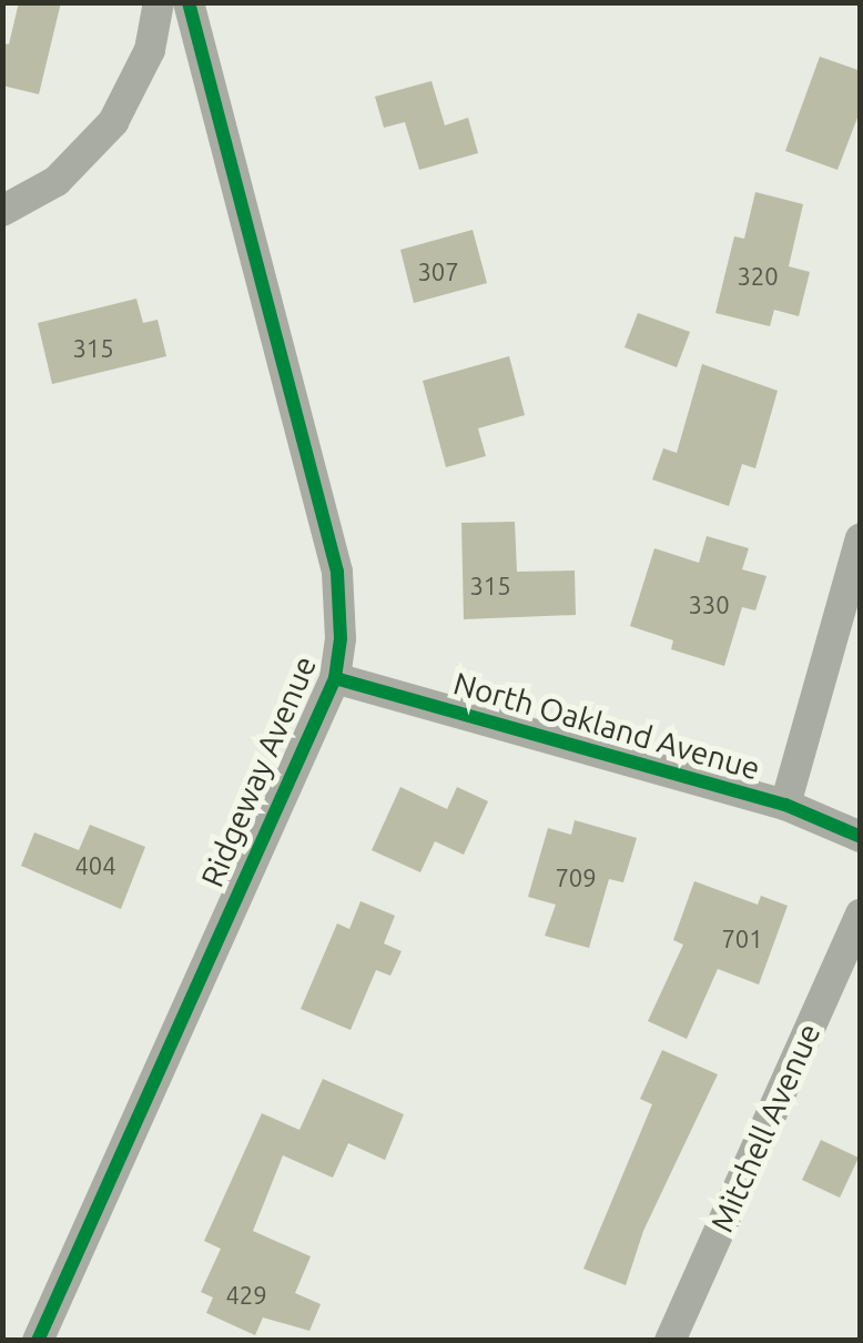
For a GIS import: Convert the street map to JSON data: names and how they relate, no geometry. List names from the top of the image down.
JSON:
{
  "streets": {
    "street": ["North Oakland Avenue", "Ridgeway Avenue", "Mitchell Avenue"]
  },
  "crossings": [
    ["North Oakland Avenue", "Ridgeway Avenue"]
  ],
  "house_numbers": [
    "307",
    "320",
    "315",
    "315",
    "330",
    "404",
    "709",
    "701",
    "429"
  ]
}
